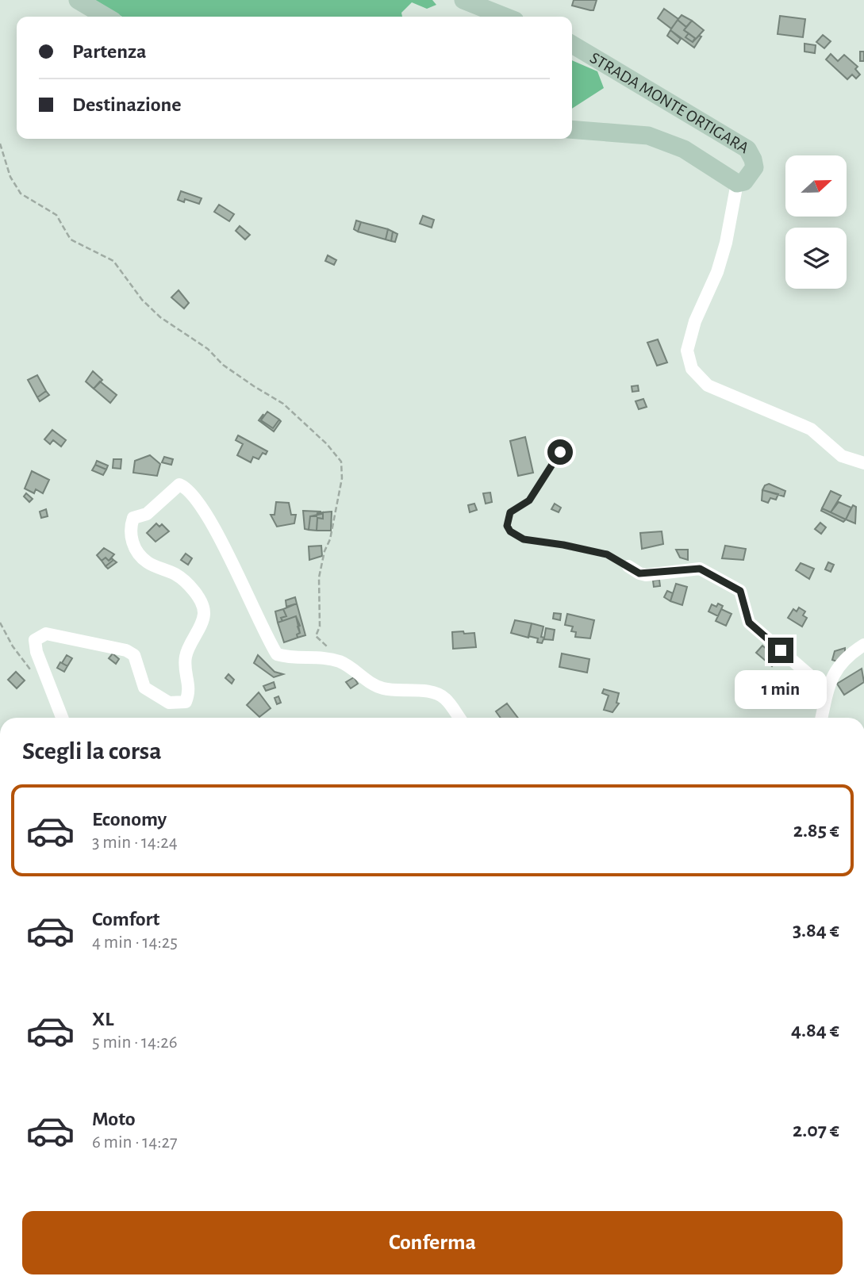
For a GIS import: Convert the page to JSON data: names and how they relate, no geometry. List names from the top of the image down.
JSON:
{
  "streets": {
    "main road": ["STRADA MONTE ORTIGARA"]
  },
  "north": "right",
  "page": {
    "banner": ["Partenza", "Destinazione"],
    "bubble": "1 min",
    "heading": "Scegli la corsa",
    "list": [
      {
        "name": "Economy",
        "note": "3 min · 14:24",
        "value": "2.85 €"
      },
      {
        "name": "Comfort",
        "note": "4 min · 14:25",
        "value": "3.84 €"
      },
      {
        "name": "XL",
        "note": "5 min · 14:26",
        "value": "4.84 €"
      },
      {
        "name": "Moto",
        "note": "6 min · 14:27",
        "value": "2.07 €"
      }
    ],
    "buttons": "Conferma"
  }
}
